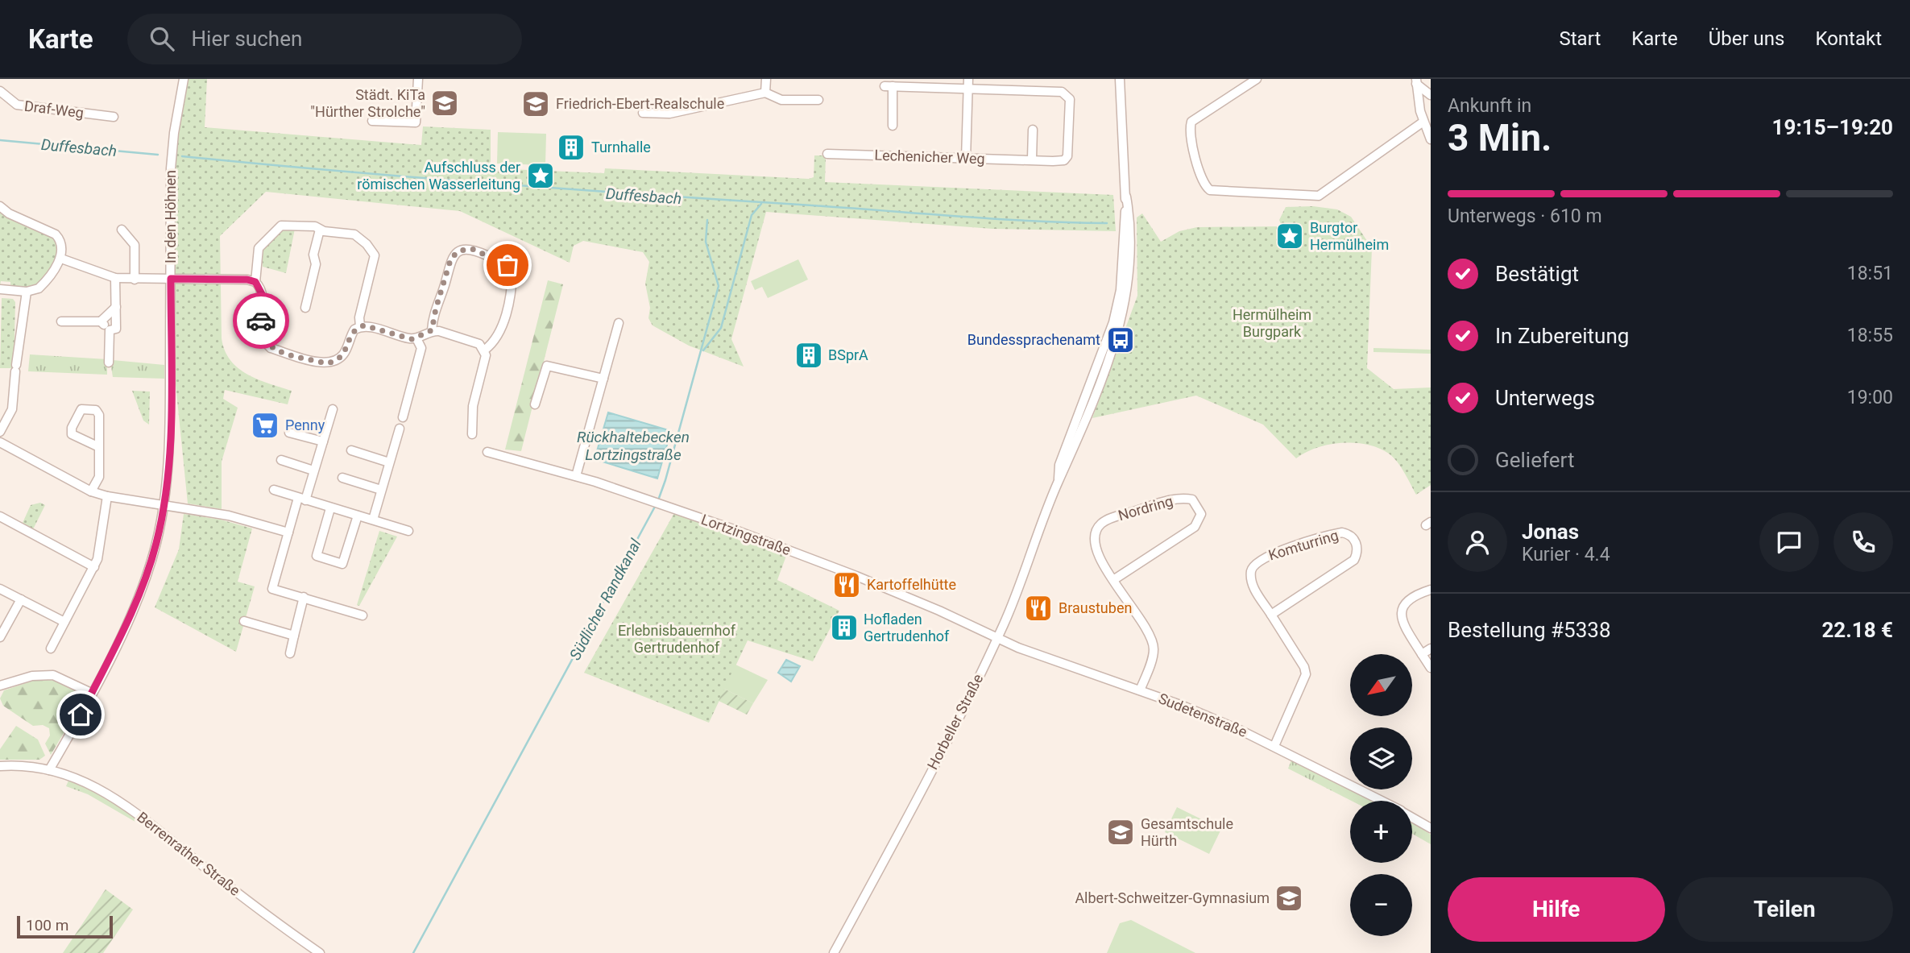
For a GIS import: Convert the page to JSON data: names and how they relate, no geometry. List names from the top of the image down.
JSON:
{
  "streets": {
    "street": [
      "Draf-Weg",
      "Lechenicher Weg",
      "In den Höhnen",
      "Nordring",
      "Lortzingstraße",
      "Komturring",
      "Sudetenstraße",
      "Horbeller Straße",
      "Berrenrather Straße"
    ]
  },
  "crossings": [
    ["In den Höhnen", "Berrenrather Straße"],
    ["Nordring", "Sudetenstraße"],
    ["Lortzingstraße", "Sudetenstraße"],
    ["Lortzingstraße", "Horbeller Straße"],
    ["Komturring", "Sudetenstraße"],
    ["Sudetenstraße", "Horbeller Straße"]
  ],
  "water": ["Duffesbach", "Rückhaltebecken Lortzingstraße", "Südlicher Randkanal"],
  "parks": ["Hermülheim Burgpark", "Erlebnisbauernhof Gertrudenhof"],
  "places": {
    "school or university": [
      "Städt. KiTa \"Hürther Strolche\"",
      "Friedrich-Ebert-Realschule",
      "Gesamtschule Hürth",
      "Albert-Schweitzer-Gymnasium"
    ],
    "building": ["Turnhalle", "BSprA", "Hofladen Gertrudenhof"],
    "place": ["Aufschluss der römischen Wasserleitung", "Burgtor Hermülheim"],
    "bus stop": ["Bundessprachenamt"],
    "supermarket": ["Penny"],
    "restaurant": ["Kartoffelhütte", "Braustuben"]
  },
  "scale_bar": "100 m",
  "north": "bottom left",
  "page": {
    "header": "Karte",
    "search": "Hier suchen",
    "nav": [
      "Start",
      "Karte",
      "Über uns",
      "Kontakt"
    ],
    "heading": ["3 Min.", "Ankunft in", "19:15–19:20"],
    "panel": [
      "Jonas",
      "Kurier · 4.4",
      "Bestellung #5338",
      "22.18 €"
    ],
    "bar": "Unterwegs · 610 m",
    "list": [
      ["Bestätigt", "18:51"],
      ["In Zubereitung", "18:55"],
      ["Unterwegs", "19:00"],
      "Geliefert"
    ],
    "map_buttons": ["+", "−"],
    "buttons": ["Hilfe", "Teilen"],
    "scale": "100 m"
  }
}
